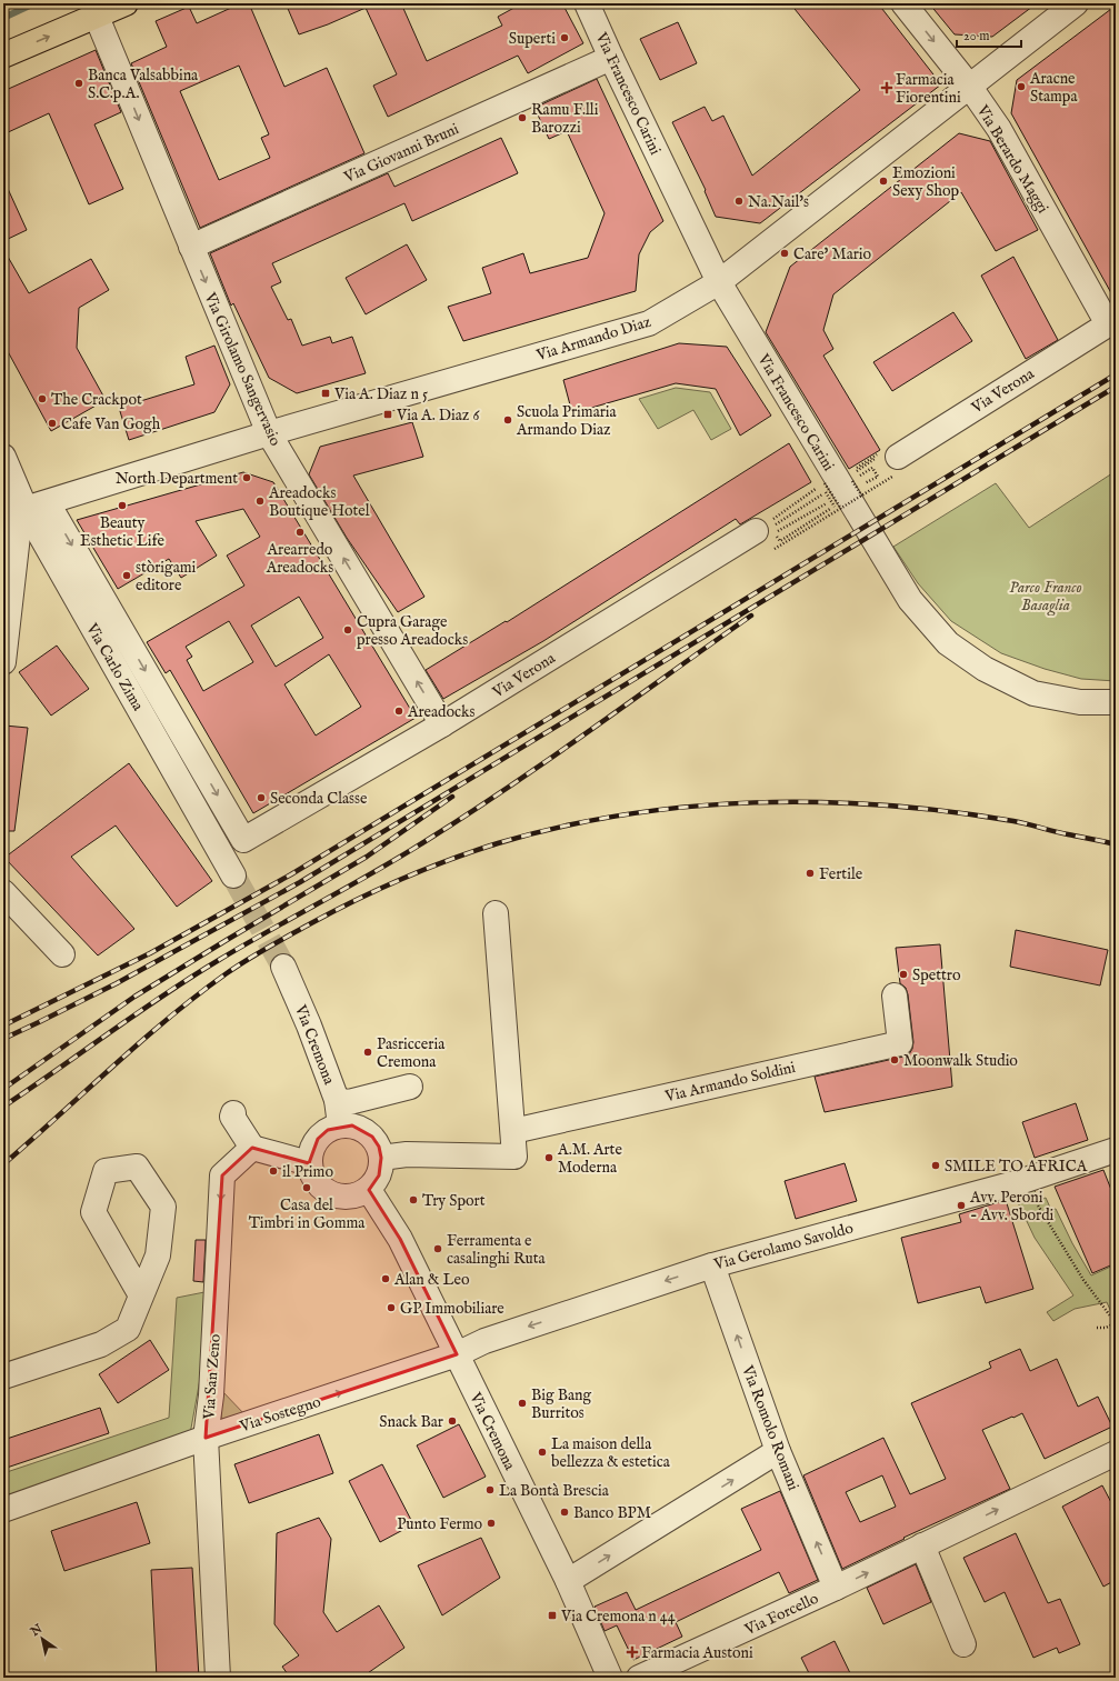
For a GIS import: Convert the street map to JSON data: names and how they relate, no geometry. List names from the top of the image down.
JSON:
{
  "streets": {
    "street": [
      "Via Francesco Carini",
      "Via Giovanni Bruni",
      "Via Berardo Maggi",
      "Via Armando Diaz",
      "Via Girolamo Sangervasio",
      "Via Verona",
      "Via Carlo Zima",
      "Via Cremona",
      "Via Armando Soldini",
      "Via Gerolamo Savoldo",
      "Via San Zeno",
      "Via Sostegno",
      "Via Romolo Romani",
      "Via Forcello"
    ]
  },
  "crossings": [
    ["Via Francesco Carini", "Via Giovanni Bruni"],
    ["Via Francesco Carini", "Via Armando Diaz"],
    ["Via Giovanni Bruni", "Via Girolamo Sangervasio"],
    ["Via Berardo Maggi", "Via Armando Diaz"],
    ["Via Berardo Maggi", "Via Verona"],
    ["Via Armando Diaz", "Via Girolamo Sangervasio"],
    ["Via Armando Diaz", "Via Carlo Zima"],
    ["Via Girolamo Sangervasio", "Via Verona"],
    ["Via Verona", "Via Carlo Zima"],
    ["Via Cremona", "Via Gerolamo Savoldo"],
    ["Via Cremona", "Via Sostegno"],
    ["Via Gerolamo Savoldo", "Via Sostegno"],
    ["Via Gerolamo Savoldo", "Via Romolo Romani"],
    ["Via San Zeno", "Via Sostegno"],
    ["Via Romolo Romani", "Via Forcello"]
  ],
  "one_way": [
    "Via San Zeno",
    "Via Sostegno",
    "Via Romolo Romani",
    "Via Forcello"
  ],
  "parks": ["Parco Franco Basaglia"],
  "places": {
    "other": [
      "Superti",
      "Banca Valsabbina S.C.p.A.",
      "Aracne Stampa",
      "Ramu F.lli Barozzi",
      "Emozioni Sexy Shop",
      "Na.Nail's",
      "Care' Mario",
      "The Crackpot",
      "Scuola Primaria Armando Diaz",
      "Cafe Van Gogh",
      "North Department",
      "Areadocks Boutique Hotel",
      "Beauty Esthetic Life",
      "Arearredo Areadocks",
      "stòrigami editore",
      "Cupra Garage presso Areadocks",
      "Areadocks",
      "Seconda Classe",
      "Fertile",
      "Spettro",
      "Pasricceria Cremona",
      "Moonwalk Studio",
      "A.M. Arte Moderna",
      "SMILE TO AFRICA",
      "il Primo",
      "Casa del Timbri in Gomma",
      "Try Sport",
      "Avv. Peroni - Avv. Sbordi",
      "Ferramenta e casalinghi Ruta",
      "Alan & Leo",
      "GP Immobiliare",
      "Big Bang Burritos",
      "Snack Bar",
      "La maison della bellezza & estetica",
      "La Bontà Brescia",
      "Banco BPM",
      "Punto Fermo"
    ],
    "health": ["Farmacia Fiorentini", "Farmacia Austoni"],
    "transit": ["Via A. Diaz n 5", "Via A. Diaz 6", "Via Cremona n 44"]
  },
  "scale_bar": "20 m",
  "north": "top left"
}
